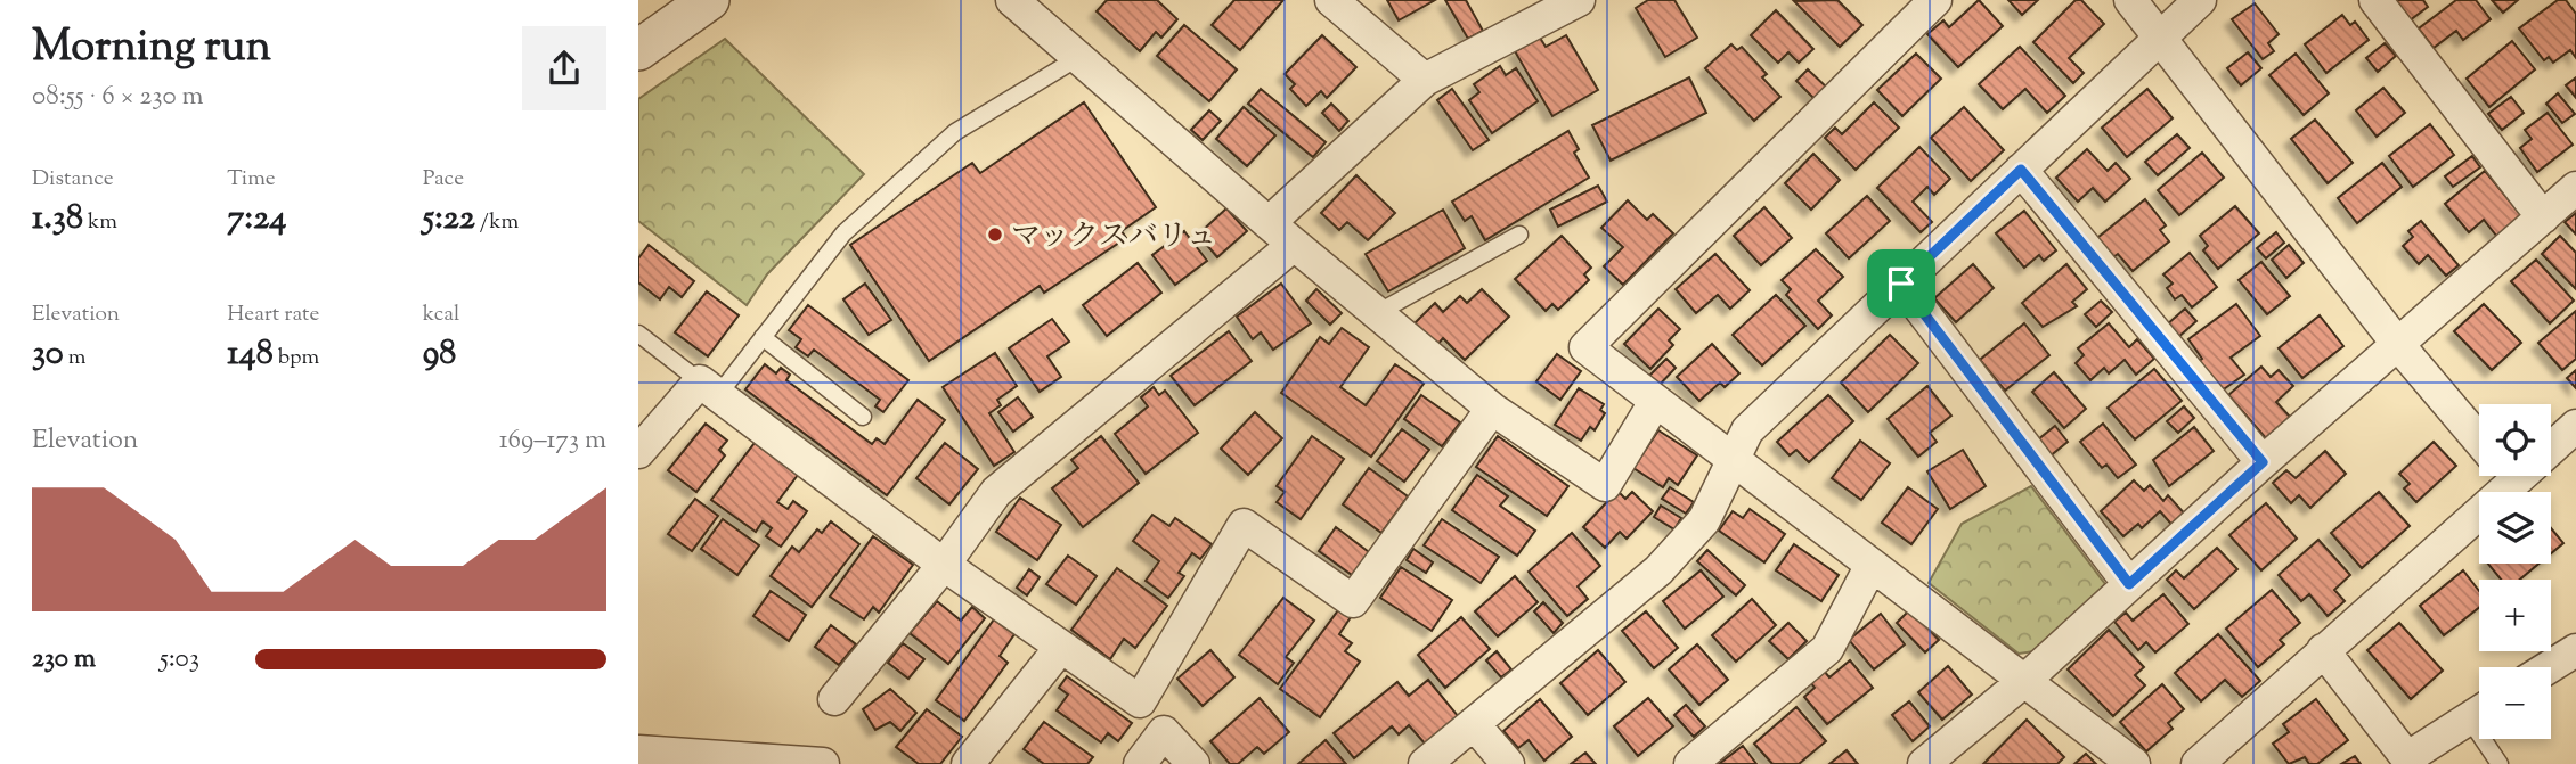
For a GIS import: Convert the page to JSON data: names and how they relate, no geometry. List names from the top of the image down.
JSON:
{
  "places": ["マックスバリュ"],
  "page": {
    "heading": ["Morning run", "08:55 · 6 × 230 m"],
    "stats": [
      ["Distance", "1.38 km"],
      ["Time", "7:24"],
      ["Pace", "5:22 /km"],
      ["Elevation", "30 m"],
      ["Heart rate", "148 bpm"],
      ["kcal", "98"]
    ],
    "map_buttons": ["+", "−"],
    "chart": ["Elevation", "169–173 m"],
    "list": [
      {
        "name": "230 m",
        "note": "5:03"
      }
    ]
  }
}
